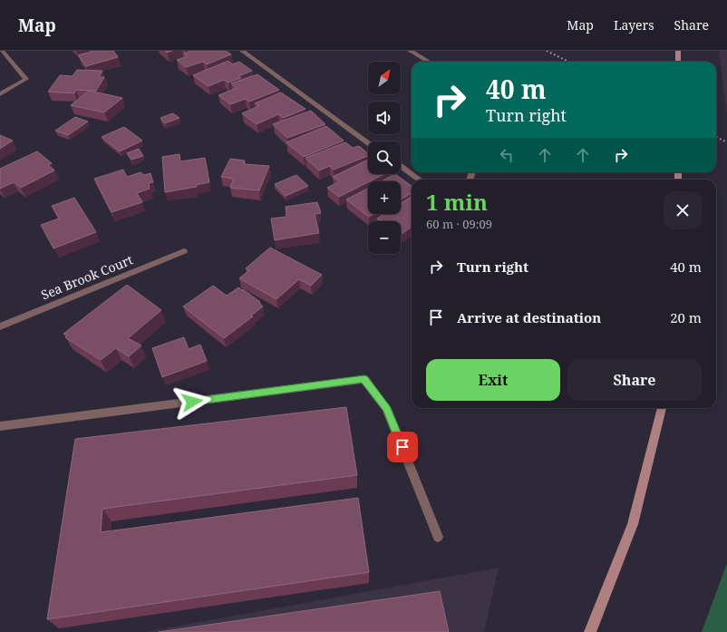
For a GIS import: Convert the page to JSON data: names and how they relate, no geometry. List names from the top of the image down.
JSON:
{
  "streets": {
    "street": ["Sea Brook Court"]
  },
  "north": "top right",
  "page": {
    "header": "Map",
    "nav": ["Map", "Layers", "Share"],
    "map_buttons": ["+", "−"],
    "turn": ["40 m", "Turn right"],
    "heading": ["1 min", "60 m · 09:09"],
    "list": [
      {
        "name": "Turn right",
        "value": "40 m"
      },
      {
        "name": "Arrive at destination",
        "value": "20 m"
      }
    ],
    "buttons": ["Exit", "Share"]
  }
}
